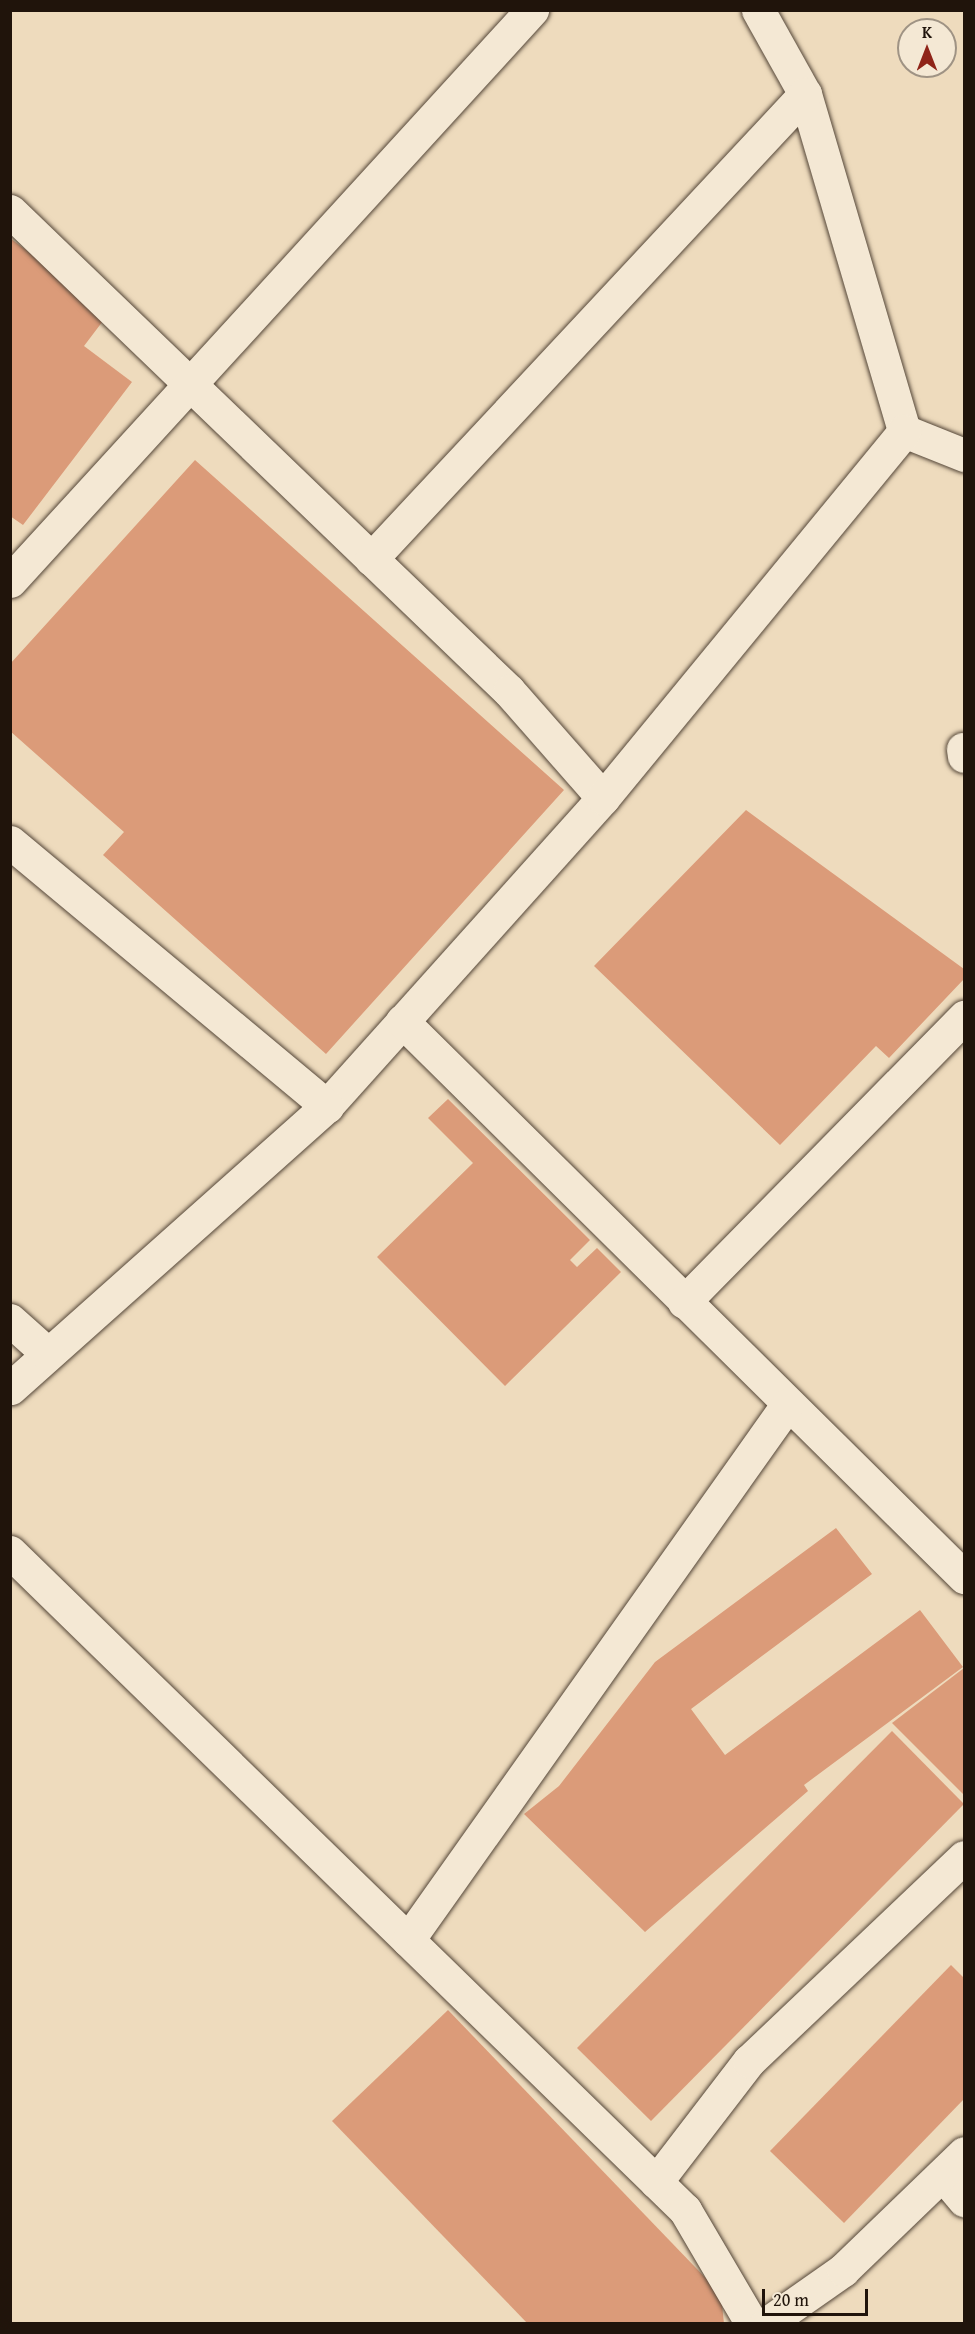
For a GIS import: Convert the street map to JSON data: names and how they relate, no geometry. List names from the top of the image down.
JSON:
{
  "scale_bar": "20 m",
  "north": "top"
}
